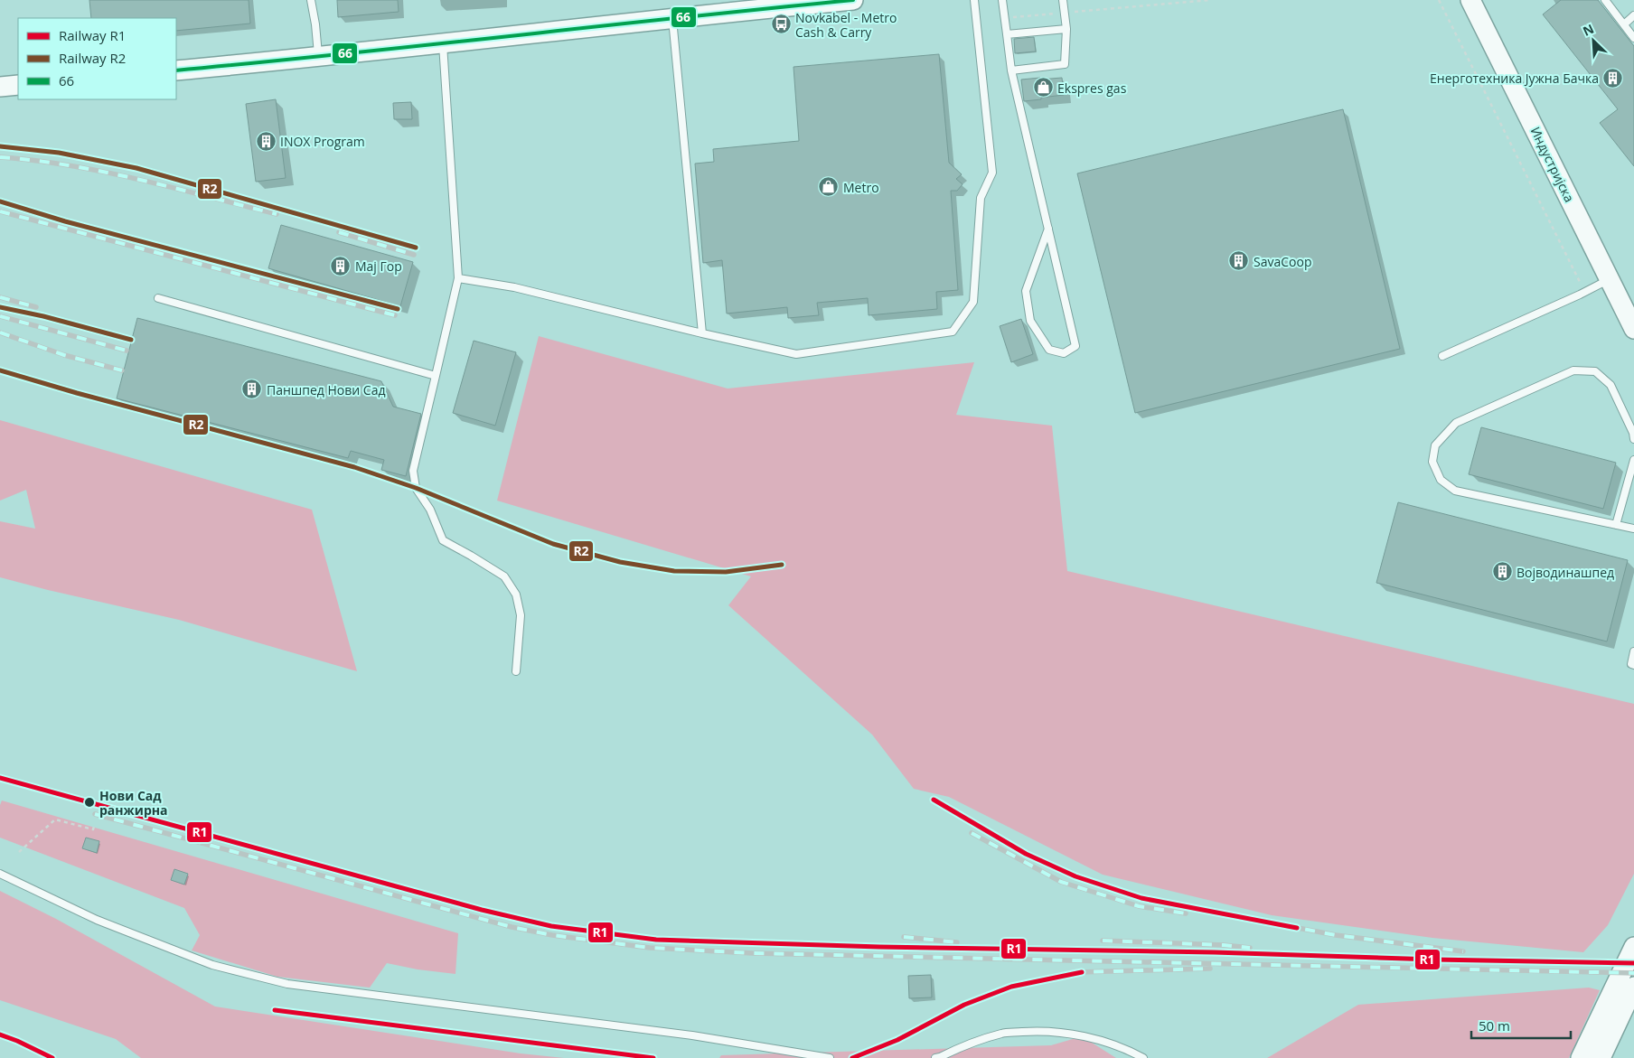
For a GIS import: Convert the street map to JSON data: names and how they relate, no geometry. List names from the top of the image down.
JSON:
{
  "streets": {
    "street": ["Индустријска"]
  },
  "places": {
    "bus stop": ["Novkabel - Metro Cash & Carry"],
    "building": [
      "Енерготехника Јужна Бачка",
      "INOX Program",
      "SavaCoop",
      "Мај Гор",
      "Паншпед Нови Сад",
      "Војводинашпед"
    ],
    "shop": ["Ekspres gas", "Metro"],
    "other": ["Нови Сад ранжирна"]
  },
  "lines": ["transit line 66", "rail line R2", "rail line R1"],
  "legend": ["Railway R1", "Railway R2", "66"],
  "scale_bar": "50 m",
  "north": "top left"
}
